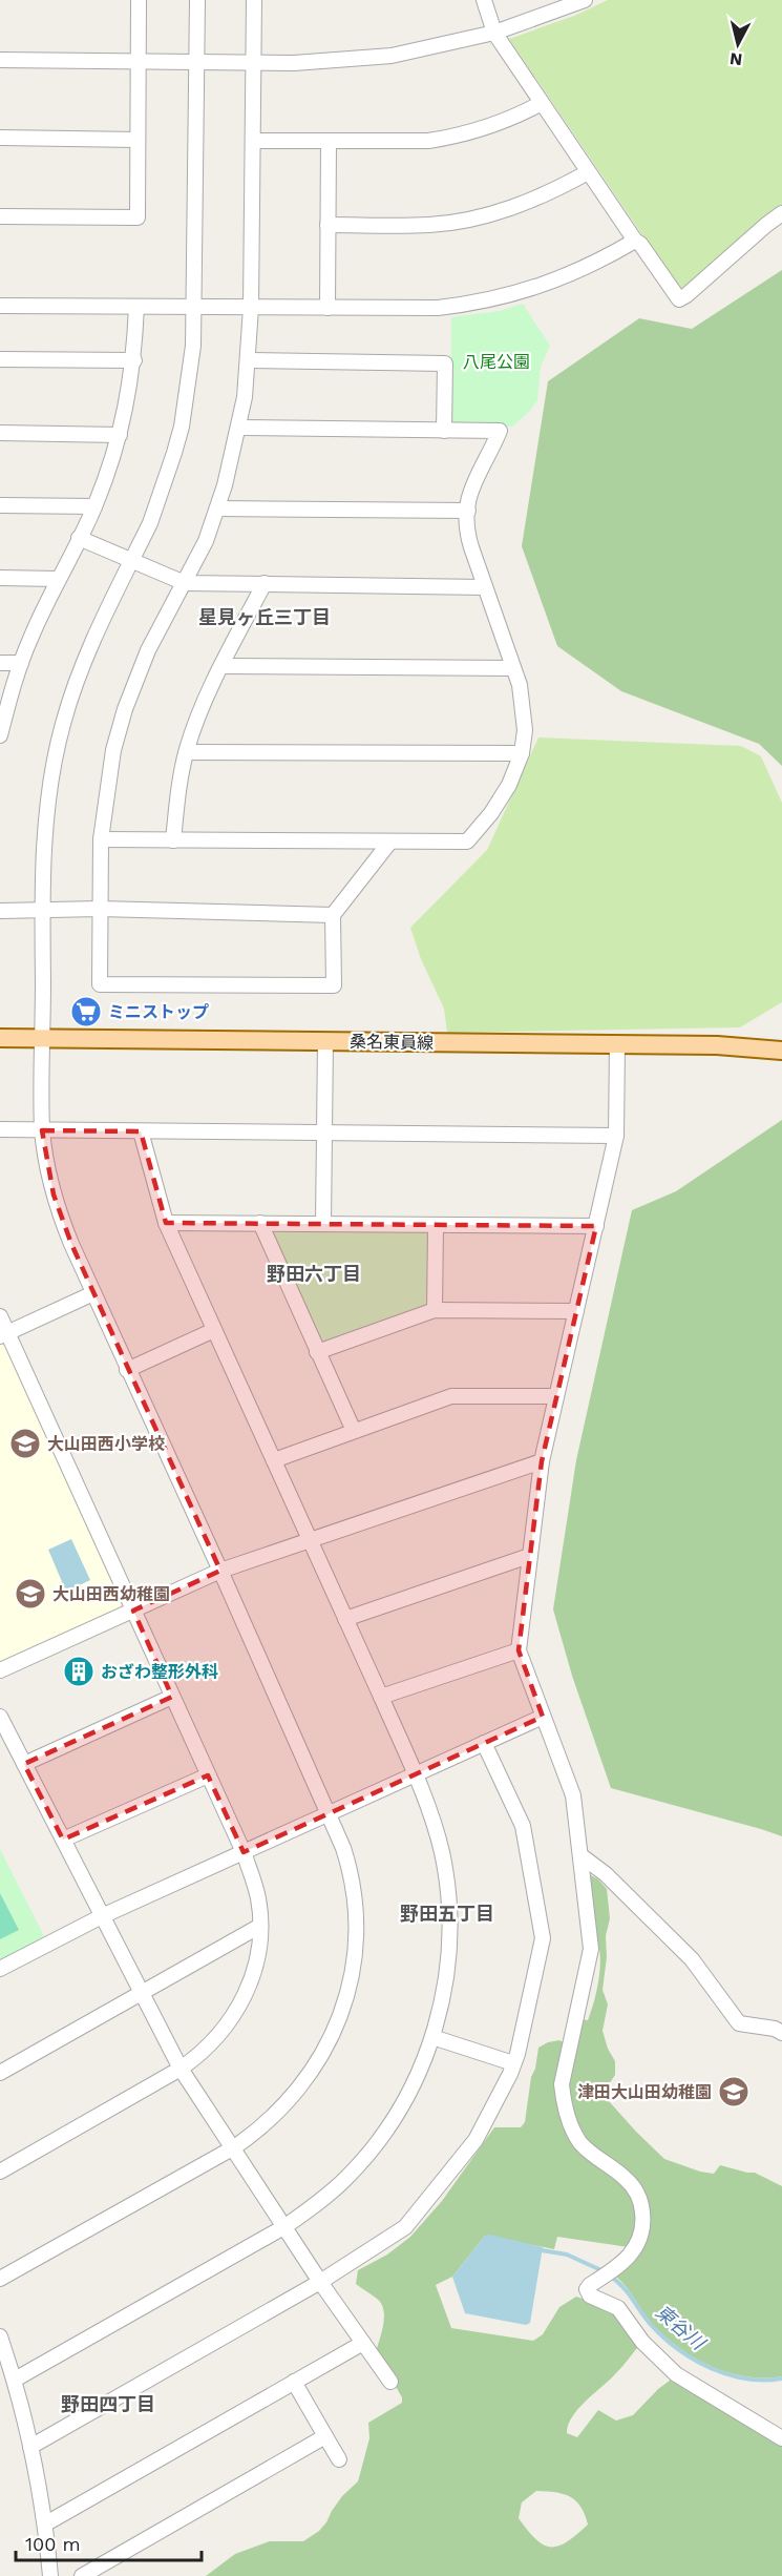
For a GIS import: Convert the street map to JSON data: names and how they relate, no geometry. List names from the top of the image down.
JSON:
{
  "streets": {
    "main road": ["桑名東員線"]
  },
  "districts": [
    "星見ヶ丘三丁目",
    "野田六丁目",
    "野田五丁目",
    "野田四丁目"
  ],
  "water": ["東谷川"],
  "parks": ["八尾公園"],
  "places": {
    "supermarket": ["ミニストップ"],
    "school or university": ["大山田西小学校", "大山田西幼稚園", "津田大山田幼稚園"],
    "building": ["おざわ整形外科"]
  },
  "scale_bar": "100 m",
  "north": "bottom"
}
